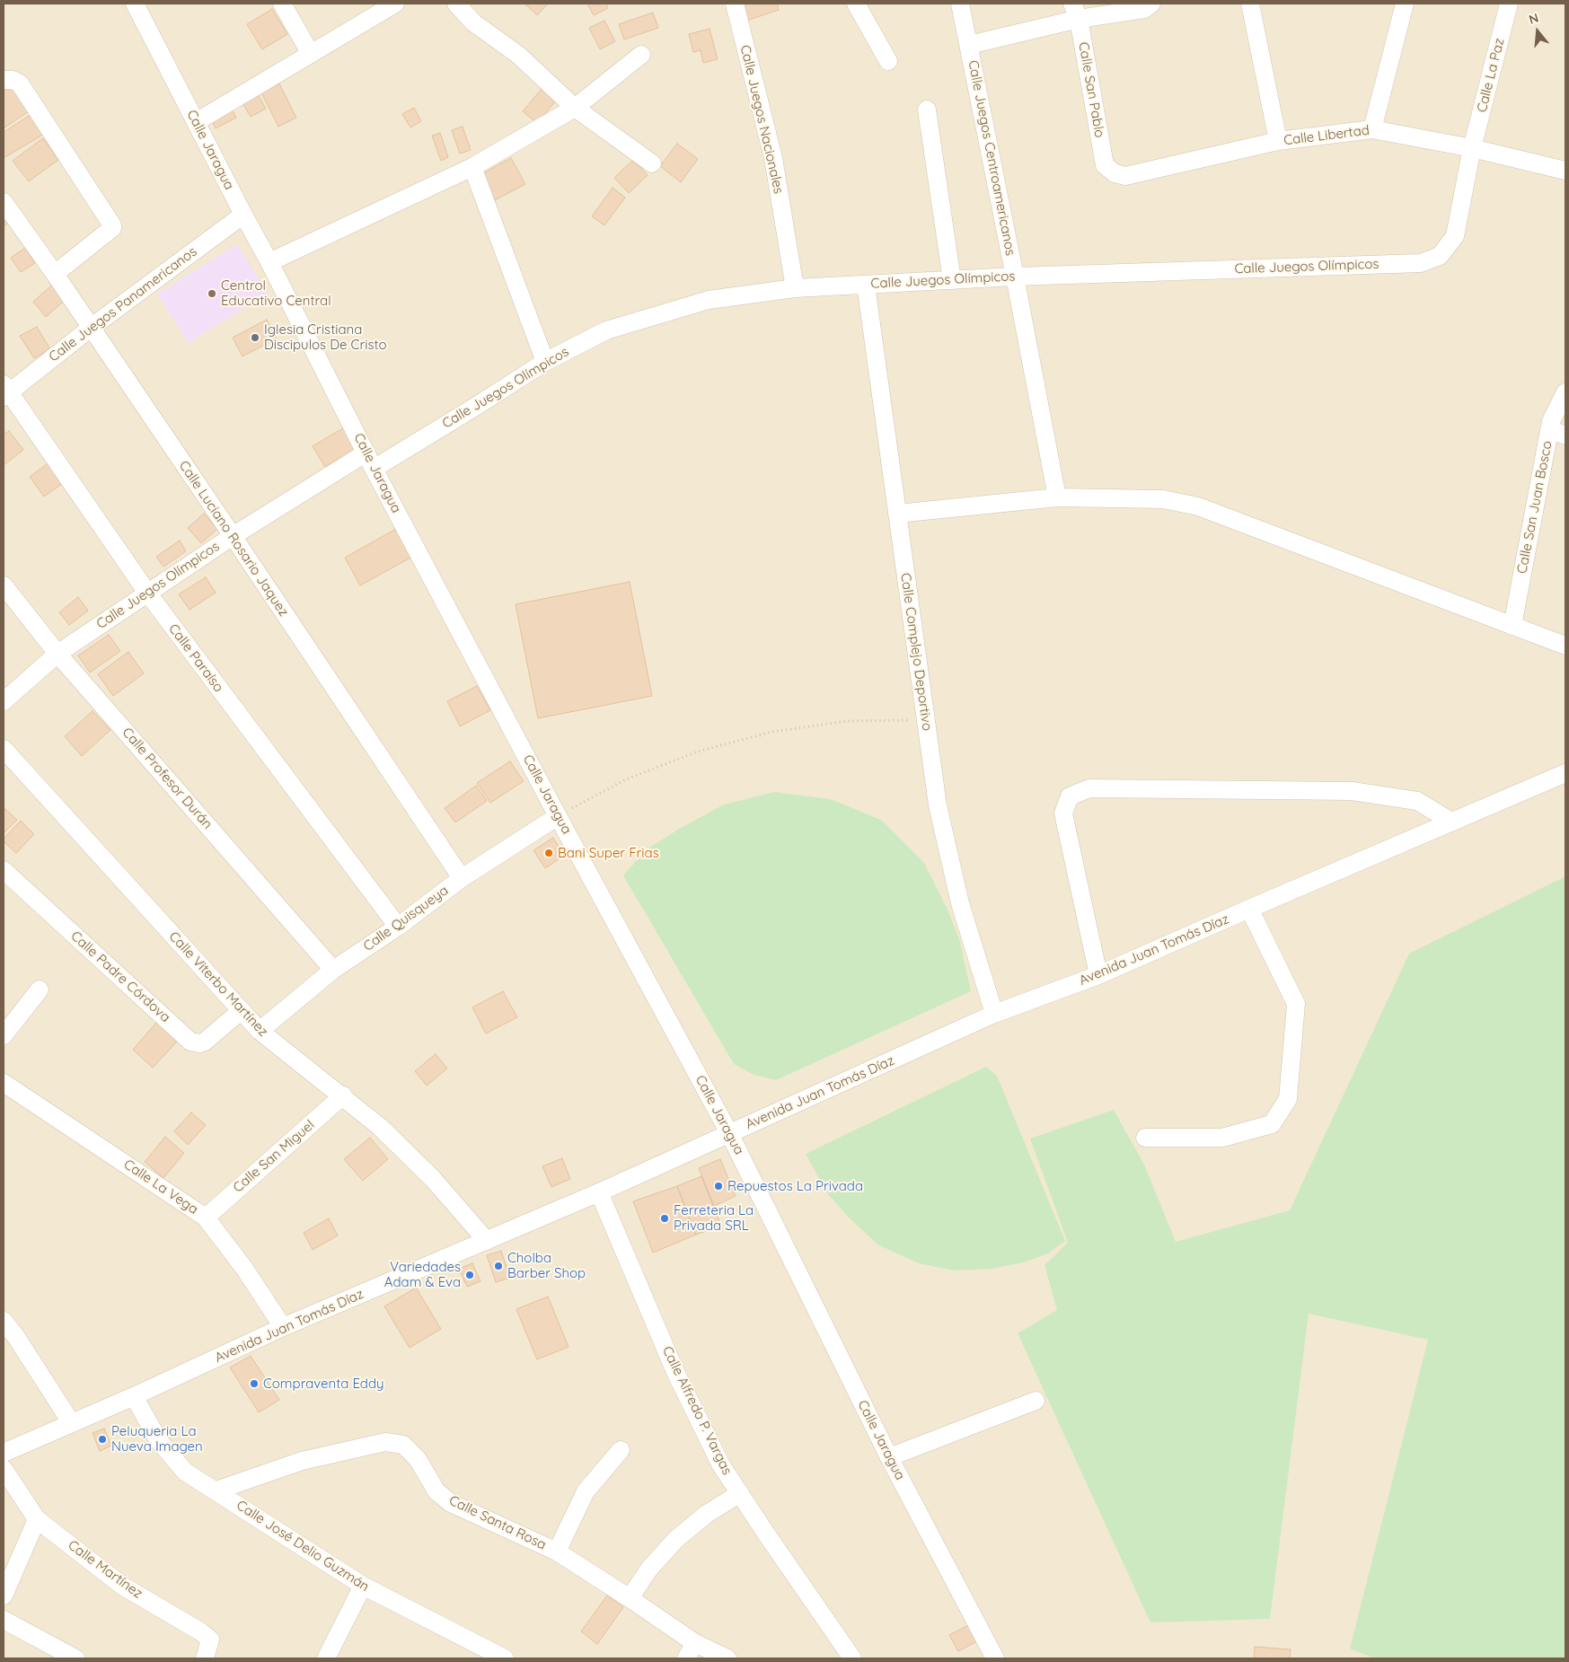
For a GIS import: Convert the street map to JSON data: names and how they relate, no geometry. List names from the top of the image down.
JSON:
{
  "streets": {
    "street": [
      "Calle La Paz",
      "Calle San Pablo",
      "Calle Juegos Nacionales",
      "Calle Libertad",
      "Calle Jaragua",
      "Calle Juegos Centroamericanos",
      "Calle Juegos Olímpicos",
      "Calle Juegos Panamericanos",
      "Calle San Juan Bosco",
      "Calle Luciano Rosario Jaquez",
      "Calle Complejo Deportivo",
      "Calle Paraíso",
      "Calle Profesor Durán",
      "Calle Quisqueya",
      "Avenida Juan Tomás Díaz",
      "Calle Padre Córdova",
      "Calle Viterbo Martínez",
      "Calle San Miguel",
      "Calle La Vega",
      "Calle Alfredo P. Vargas",
      "Calle Santa Rosa",
      "Calle José Delio Guzmán",
      "Calle Martínez"
    ]
  },
  "crossings": [
    ["Calle La Paz", "Calle Libertad"],
    ["Calle La Paz", "Calle Juegos Olímpicos"],
    ["Calle San Pablo", "Calle Libertad"],
    ["Calle Juegos Nacionales", "Calle Juegos Olímpicos"],
    ["Calle Libertad", "Calle Juegos Olímpicos"],
    ["Calle Jaragua", "Calle Juegos Olímpicos"],
    ["Calle Jaragua", "Calle Juegos Panamericanos"],
    ["Calle Jaragua", "Calle Quisqueya"],
    ["Calle Jaragua", "Avenida Juan Tomás Díaz"],
    ["Calle Juegos Centroamericanos", "Calle Juegos Olímpicos"],
    ["Calle Juegos Olímpicos", "Calle Luciano Rosario Jaquez"],
    ["Calle Juegos Olímpicos", "Calle Complejo Deportivo"],
    ["Calle Juegos Olímpicos", "Calle Paraíso"],
    ["Calle Juegos Olímpicos", "Calle Profesor Durán"],
    ["Calle Juegos Panamericanos", "Calle Luciano Rosario Jaquez"],
    ["Calle Juegos Panamericanos", "Calle Paraíso"],
    ["Calle Luciano Rosario Jaquez", "Calle Quisqueya"],
    ["Calle Complejo Deportivo", "Avenida Juan Tomás Díaz"],
    ["Calle Paraíso", "Calle Quisqueya"],
    ["Calle Profesor Durán", "Calle Quisqueya"],
    ["Calle Quisqueya", "Calle Viterbo Martínez"],
    ["Avenida Juan Tomás Díaz", "Calle Viterbo Martínez"],
    ["Avenida Juan Tomás Díaz", "Calle La Vega"],
    ["Avenida Juan Tomás Díaz", "Calle Alfredo P. Vargas"],
    ["Avenida Juan Tomás Díaz", "Calle José Delio Guzmán"],
    ["Calle Padre Córdova", "Calle Viterbo Martínez"],
    ["Calle Viterbo Martínez", "Calle San Miguel"],
    ["Calle San Miguel", "Calle La Vega"],
    ["Calle Santa Rosa", "Calle José Delio Guzmán"]
  ],
  "places": [
    "Centrol Educativo Central",
    "Iglesia Cristiana Discipulos De Cristo",
    "Bani Super Frias",
    "Repuestos La Privada",
    "Ferreteria La Privada SRL",
    "Cholba Barber Shop",
    "Variedades Adam & Eva",
    "Compraventa Eddy",
    "Peluqueria La Nueva Imagen"
  ],
  "north": "top"
}
